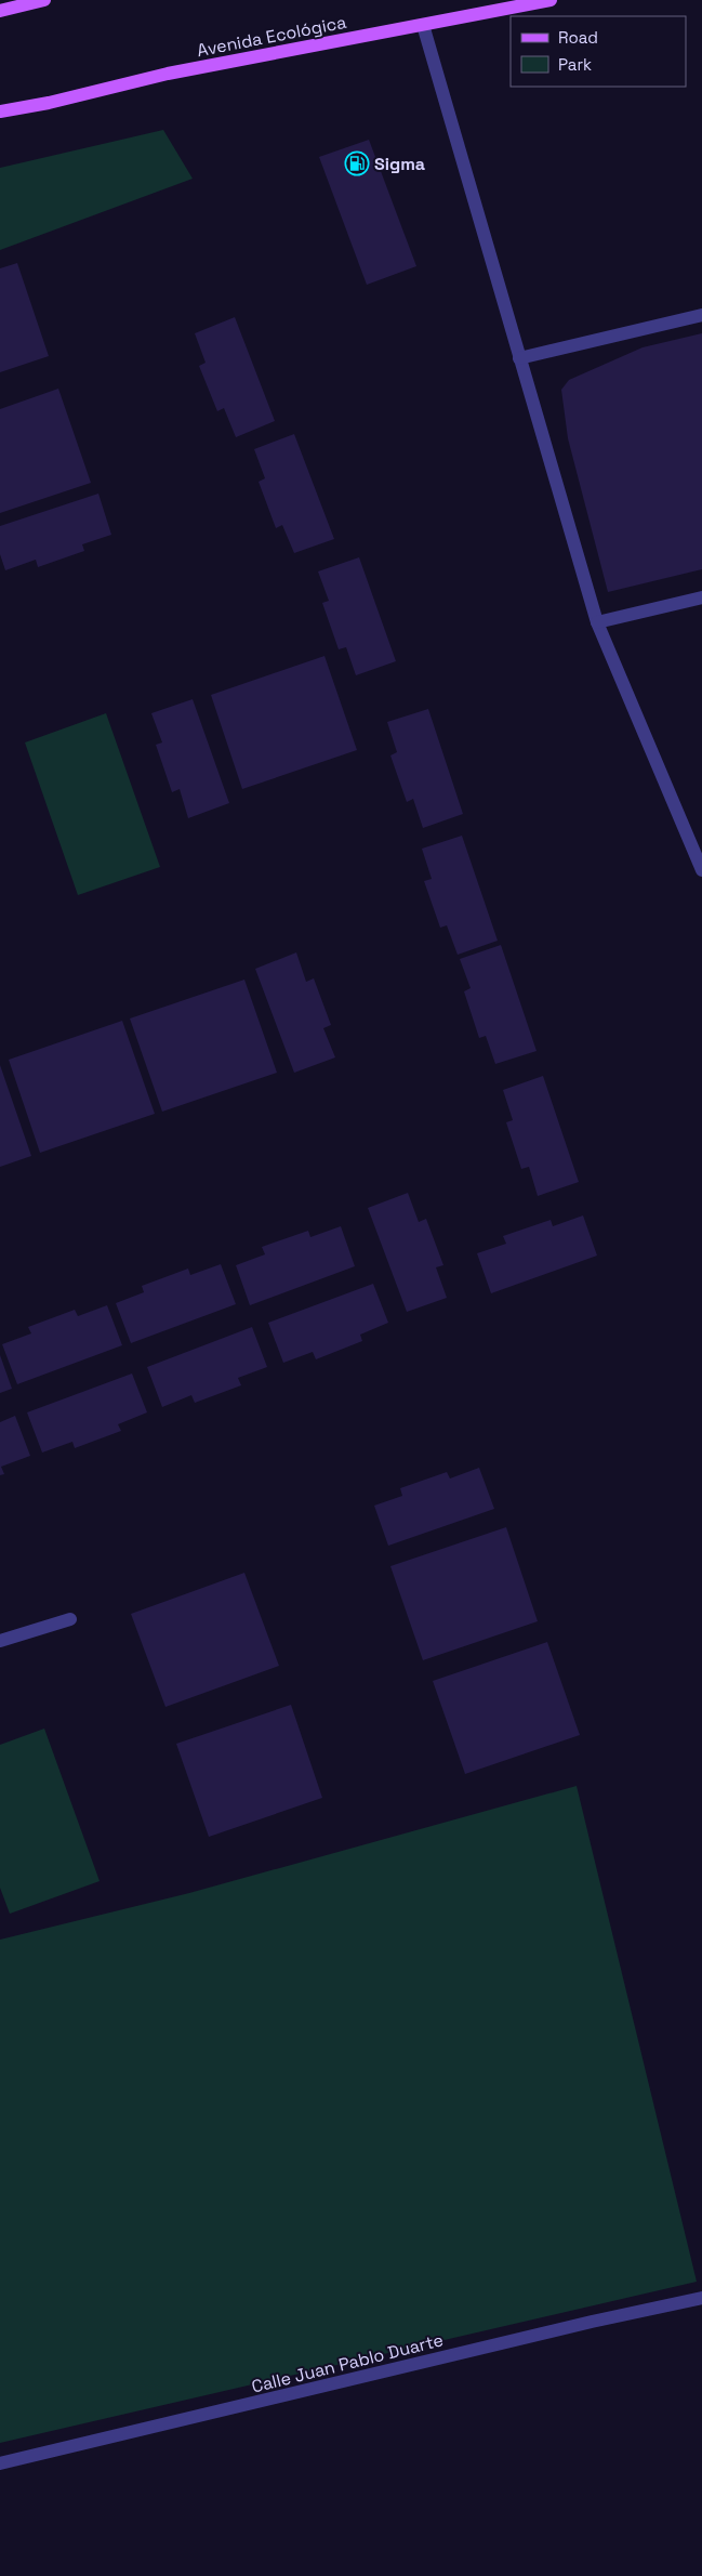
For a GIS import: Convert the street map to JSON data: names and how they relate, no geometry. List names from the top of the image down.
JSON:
{
  "streets": {
    "main road": ["Avenida Ecológica"],
    "street": ["Calle Juan Pablo Duarte"]
  },
  "places": {
    "fuel station": ["Sigma"]
  },
  "legend": ["Road", "Park"]
}
